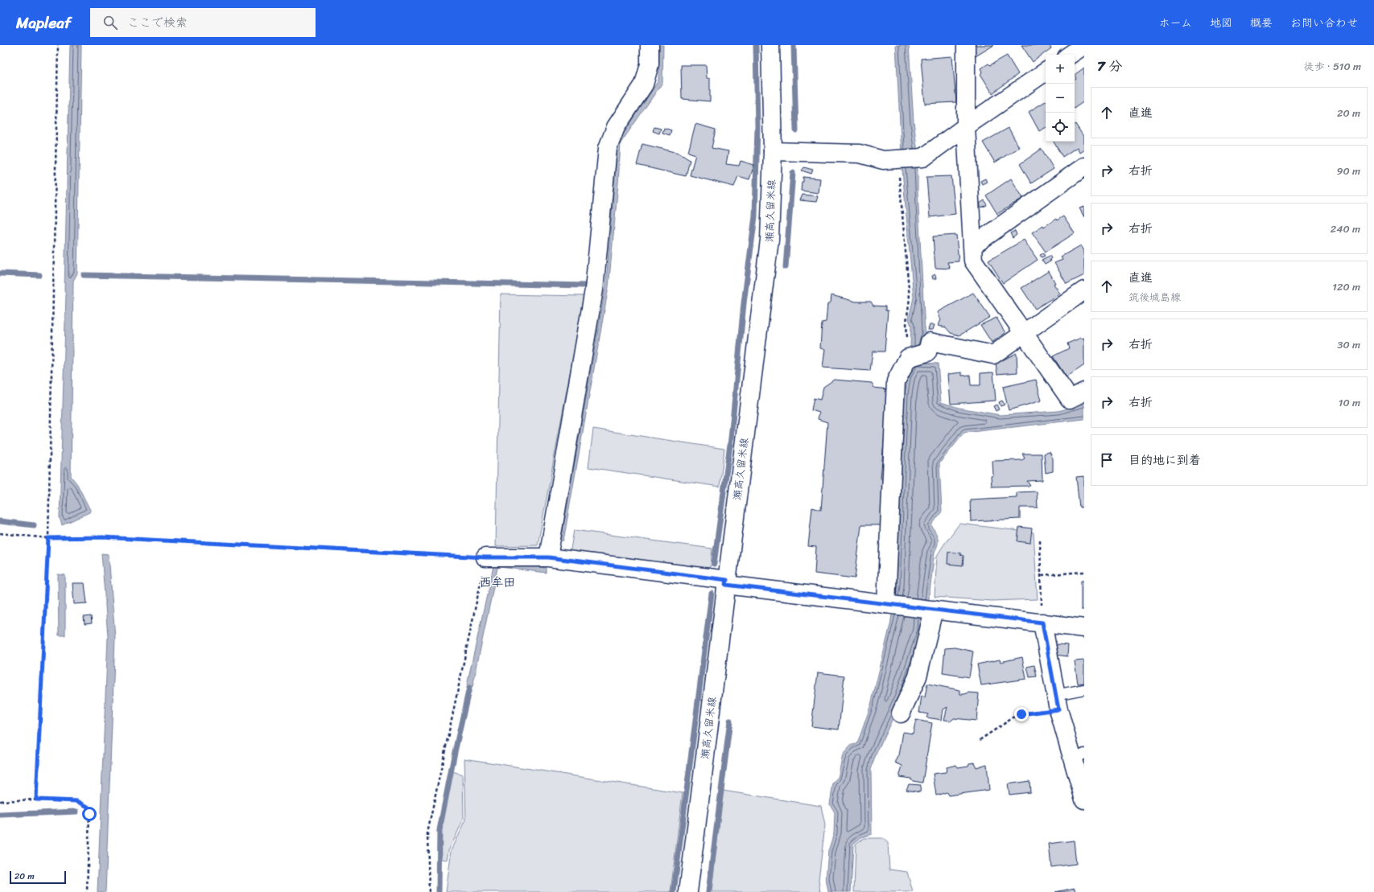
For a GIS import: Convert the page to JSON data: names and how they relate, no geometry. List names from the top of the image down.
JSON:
{
  "streets": {
    "street": ["瀬高久留米線"]
  },
  "districts": ["西牟田"],
  "scale_bar": "20 m",
  "page": {
    "header": "Mapleaf",
    "search": "ここで検索",
    "nav": [
      "ホーム",
      "地図",
      "概要",
      "お問い合わせ"
    ],
    "heading": ["7 分", "徒歩 · 510 m"],
    "map_buttons": ["+", "−"],
    "list": [
      ["直進", "20 m"],
      ["右折", "90 m"],
      ["右折", "240 m"],
      ["直進", "筑後城島線", "120 m"],
      ["右折", "30 m"],
      ["右折", "10 m"],
      "目的地に到着"
    ],
    "scale": "20 m"
  }
}
